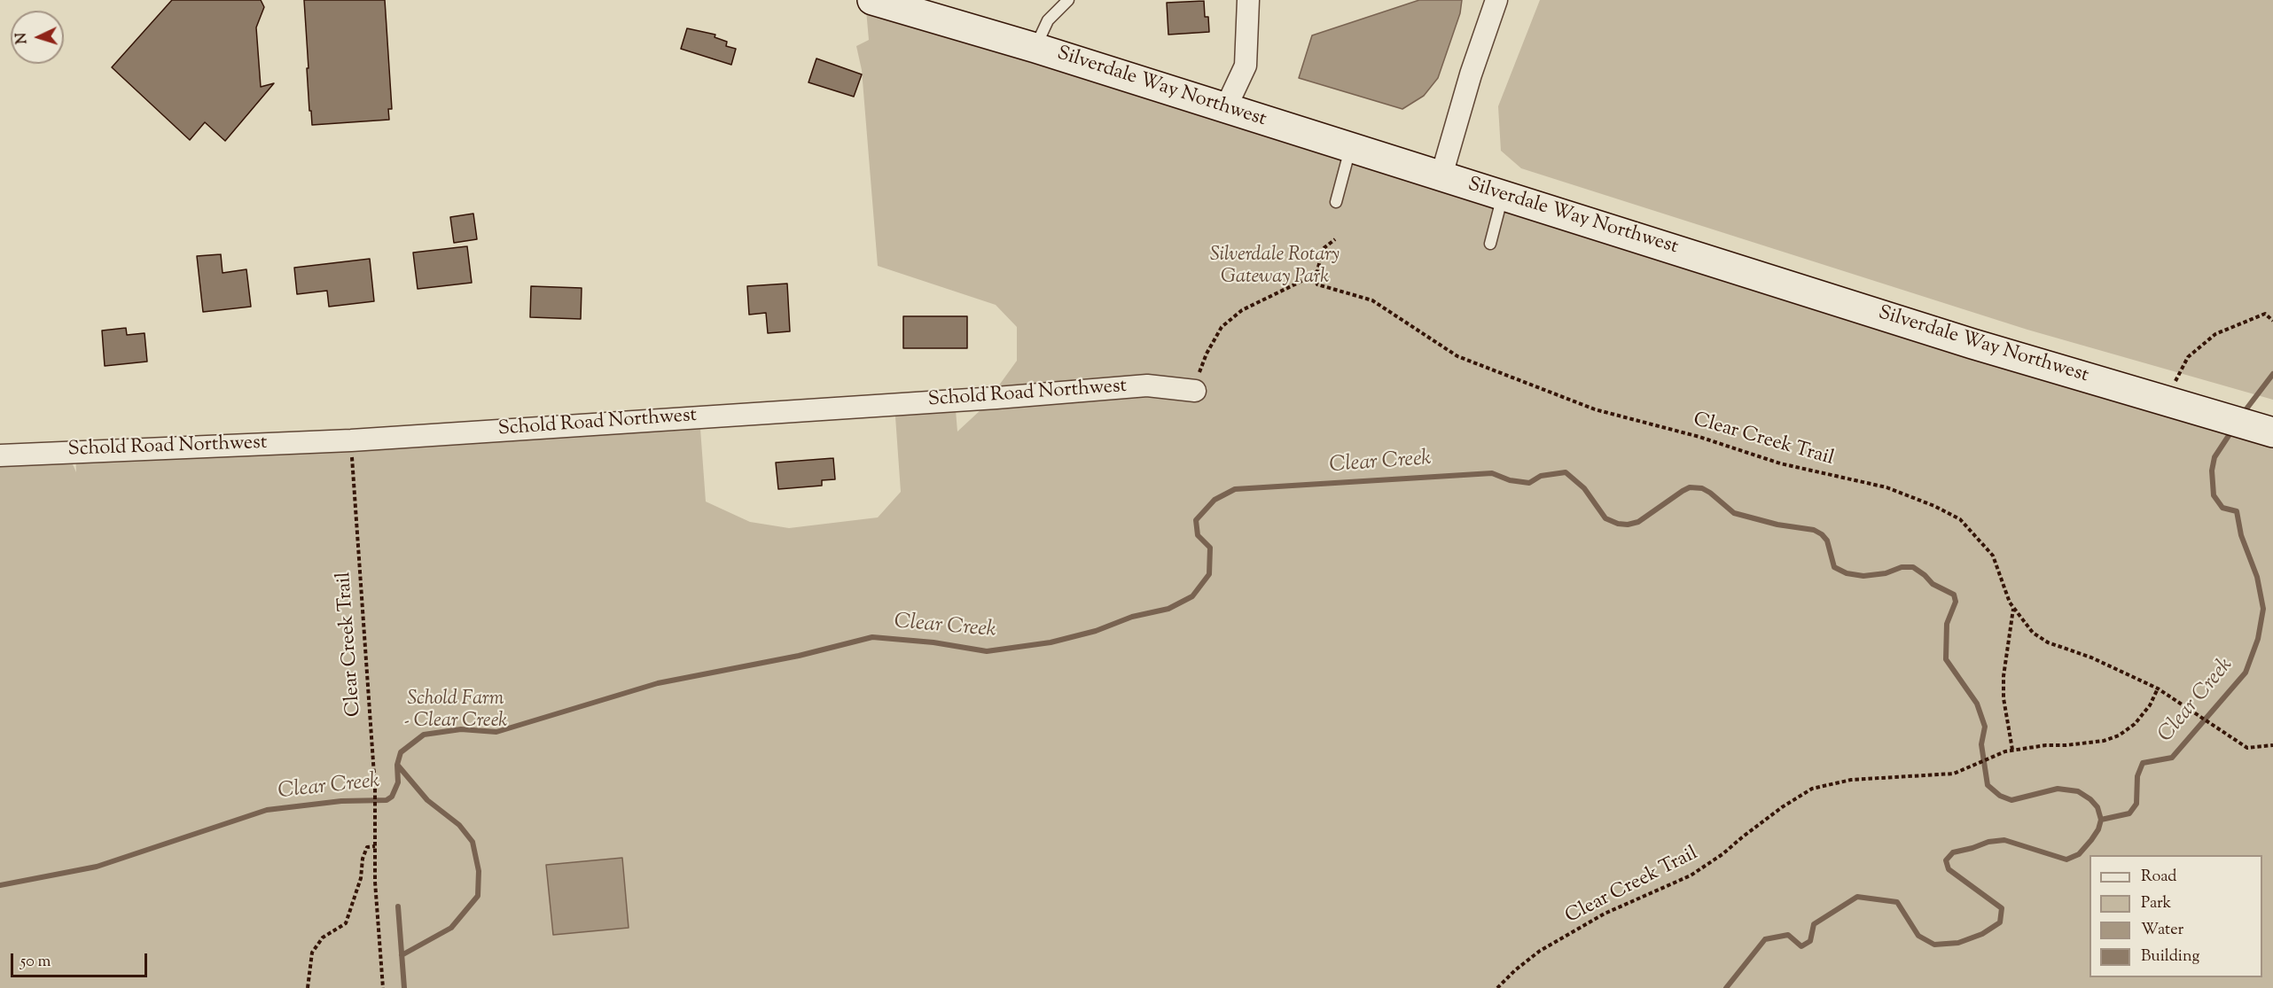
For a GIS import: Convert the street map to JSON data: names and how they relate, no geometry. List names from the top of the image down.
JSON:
{
  "streets": {
    "main road": ["Silverdale Way Northwest"],
    "street": ["Schold Road Northwest"],
    "path": ["Clear Creek Trail"]
  },
  "crossings": [
    ["Schold Road Northwest", "Clear Creek Trail"]
  ],
  "water": ["Clear Creek"],
  "parks": ["Silverdale Rotary Gateway Park", "Schold Farm - Clear Creek"],
  "legend": [
    "Road",
    "Park",
    "Water",
    "Building"
  ],
  "scale_bar": "50 m",
  "north": "left"
}
